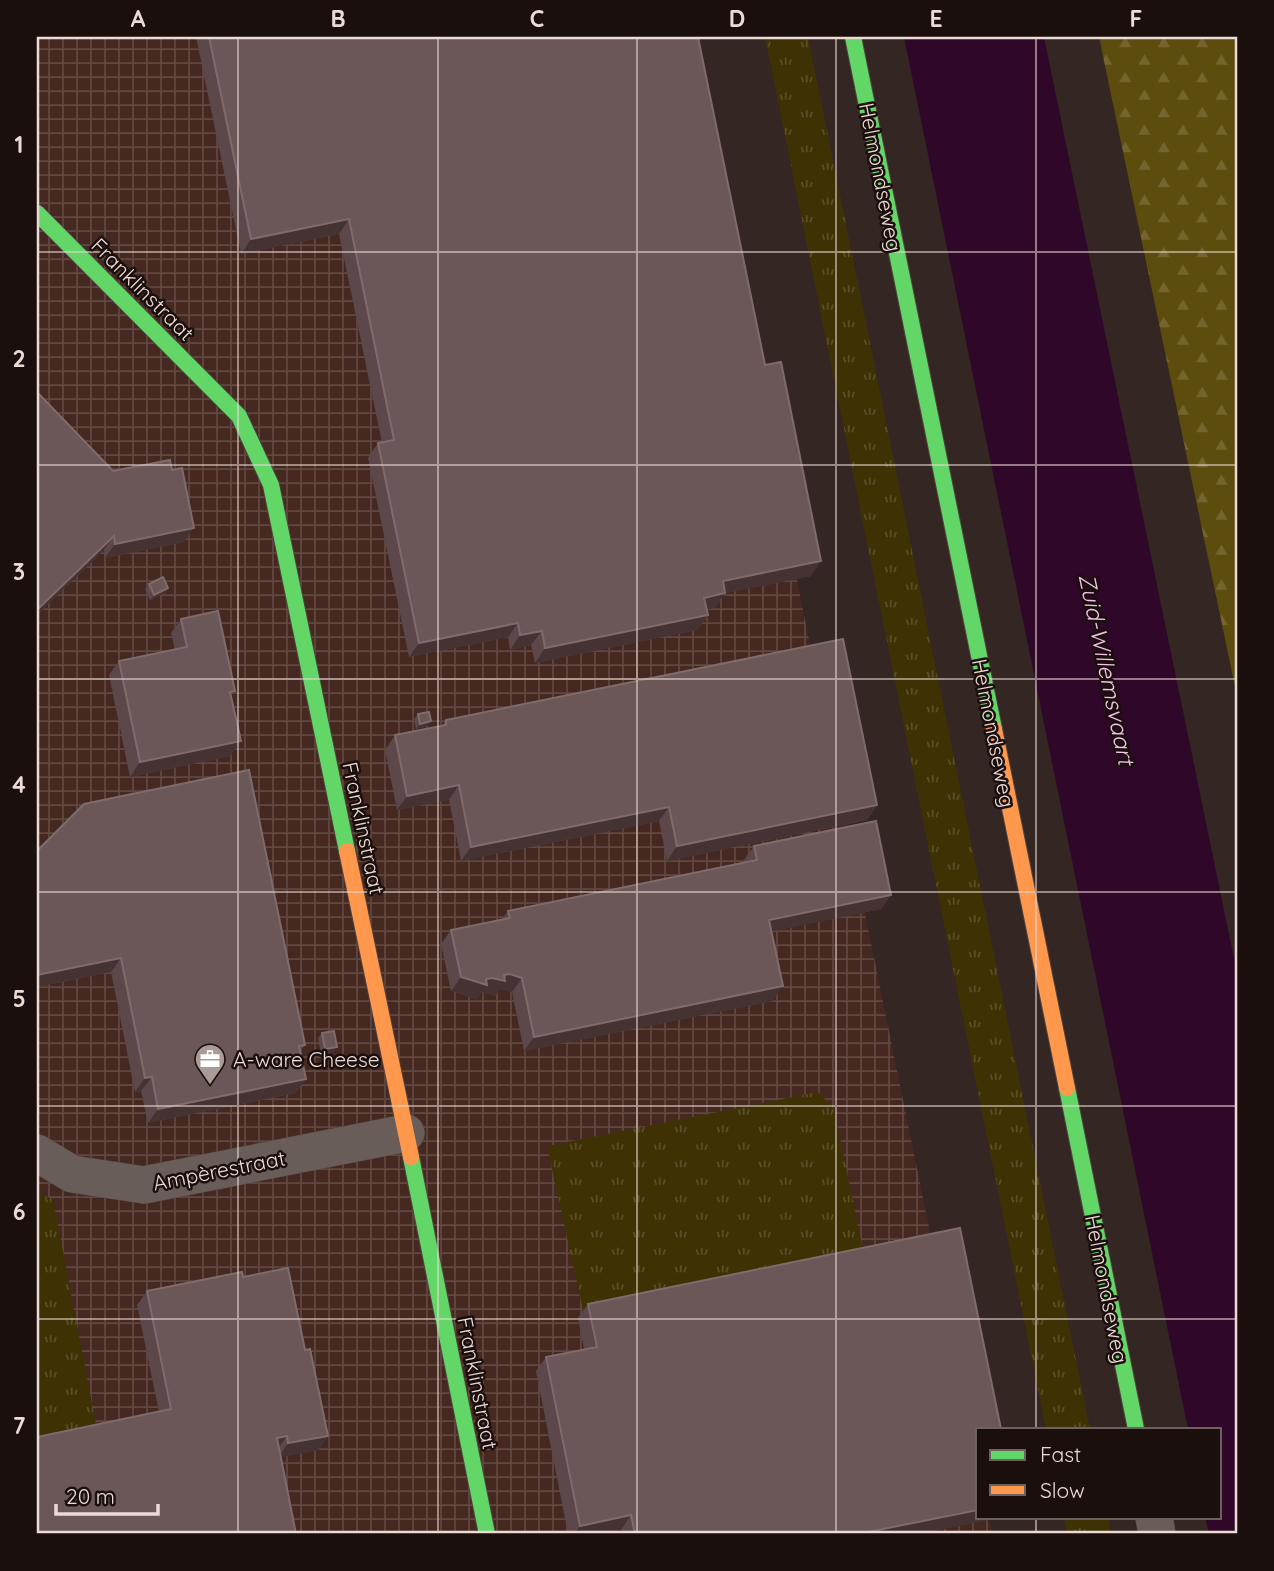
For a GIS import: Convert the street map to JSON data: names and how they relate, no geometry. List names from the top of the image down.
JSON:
{
  "streets": {
    "street": ["Helmondseweg", "Franklinstraat", "Ampèrestraat"]
  },
  "crossings": [
    ["Franklinstraat", "Ampèrestraat"]
  ],
  "water": ["Zuid-Willemsvaart"],
  "places": {
    "office": ["A-ware Cheese"]
  },
  "legend": ["Fast", "Slow"],
  "scale_bar": "20 m",
  "grid": {
    "columns": [
      "A",
      "B",
      "C",
      "D",
      "E",
      "F"
    ],
    "rows": [
      "1",
      "2",
      "3",
      "4",
      "5",
      "6",
      "7"
    ]
  }
}
